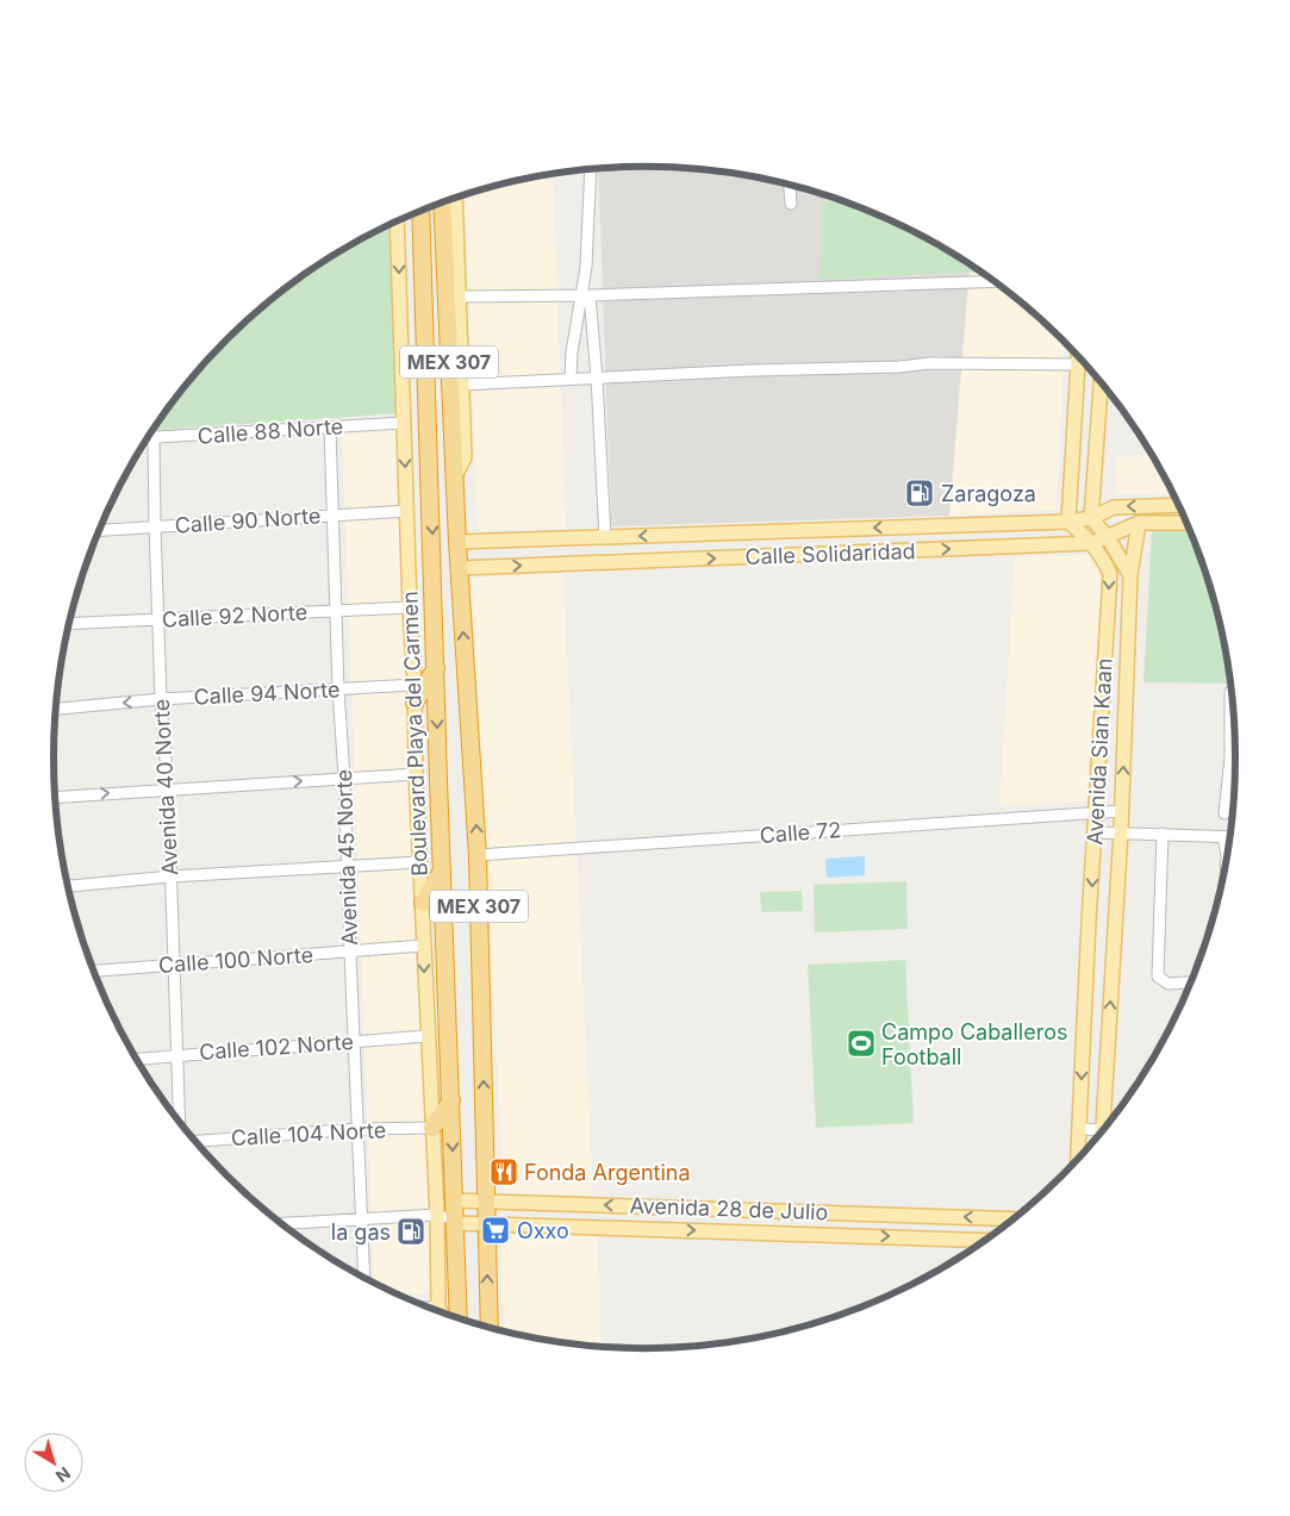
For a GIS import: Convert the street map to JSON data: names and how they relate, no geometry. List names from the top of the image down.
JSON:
{
  "streets": {
    "highway": ["MEX 307"],
    "main road": [
      "Calle Solidaridad",
      "Boulevard Playa del Carmen",
      "Avenida Sian Kaan",
      "Avenida 28 de Julio"
    ],
    "street": [
      "Calle 88 Norte",
      "Calle 90 Norte",
      "Calle 92 Norte",
      "Calle 94 Norte",
      "Avenida 40 Norte",
      "Calle 72",
      "Avenida 45 Norte",
      "Calle 100 Norte",
      "Calle 102 Norte",
      "Calle 104 Norte"
    ]
  },
  "crossings": [
    ["MEX 307", "Calle Solidaridad"],
    ["MEX 307", "Calle 72"],
    ["MEX 307", "Avenida 28 de Julio"],
    ["Calle 88 Norte", "Boulevard Playa del Carmen"],
    ["Calle 88 Norte", "Avenida 40 Norte"],
    ["Calle 88 Norte", "Avenida 45 Norte"],
    ["Calle 90 Norte", "Boulevard Playa del Carmen"],
    ["Calle 90 Norte", "Avenida 40 Norte"],
    ["Calle 90 Norte", "Avenida 45 Norte"],
    ["Calle Solidaridad", "Avenida Sian Kaan"],
    ["Calle 92 Norte", "Boulevard Playa del Carmen"],
    ["Calle 92 Norte", "Avenida 40 Norte"],
    ["Calle 92 Norte", "Avenida 45 Norte"],
    ["Calle 94 Norte", "Boulevard Playa del Carmen"],
    ["Calle 94 Norte", "Avenida 40 Norte"],
    ["Calle 94 Norte", "Avenida 45 Norte"],
    ["Boulevard Playa del Carmen", "Calle 100 Norte"],
    ["Boulevard Playa del Carmen", "Calle 102 Norte"],
    ["Boulevard Playa del Carmen", "Calle 104 Norte"],
    ["Avenida Sian Kaan", "Calle 72"],
    ["Avenida 40 Norte", "Calle 100 Norte"],
    ["Avenida 40 Norte", "Calle 102 Norte"],
    ["Avenida 45 Norte", "Calle 100 Norte"],
    ["Avenida 45 Norte", "Calle 102 Norte"],
    ["Avenida 45 Norte", "Calle 104 Norte"]
  ],
  "places": {
    "fuel station": ["Zaragoza", "la gas"],
    "sports": ["Campo Caballeros Football"],
    "restaurant": ["Fonda Argentina"],
    "supermarket": ["Oxxo"]
  },
  "north": "bottom right"
}
